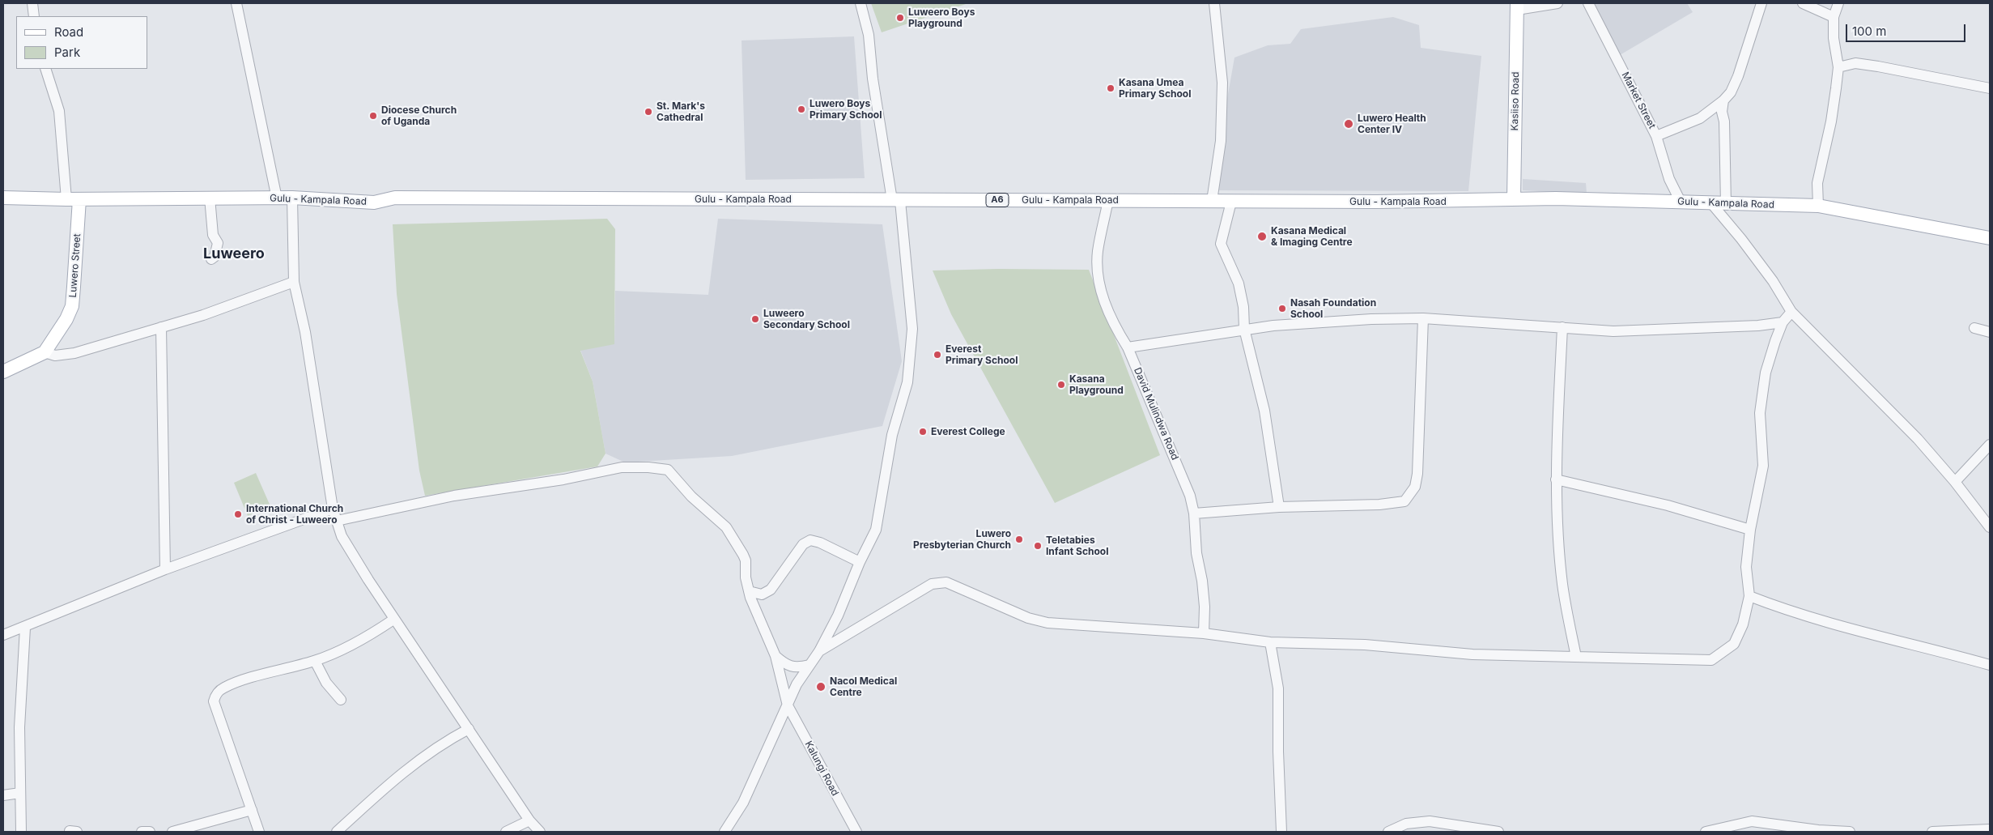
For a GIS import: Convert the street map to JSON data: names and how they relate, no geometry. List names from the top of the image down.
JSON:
{
  "streets": {
    "main road": [
      "Kasiiso Road",
      "Gulu - Kampala Road",
      "A6",
      "Luwero Street"
    ],
    "street": ["Market Street", "David Mulindwa Road", "Kalungi Road"]
  },
  "crossings": [
    ["Market Street", "Gulu - Kampala Road"],
    ["Kasiiso Road", "Gulu - Kampala Road"],
    ["Gulu - Kampala Road", "Luwero Street"],
    ["Gulu - Kampala Road", "David Mulindwa Road"]
  ],
  "districts": ["Luweero"],
  "places": [
    "Luweero Boys Playground",
    "Kasana Umea Primary School",
    "Luwero Boys Primary School",
    "St. Mark's Cathedral",
    "Diocese Church of Uganda",
    "Luwero Health Center IV",
    "Kasana Medical & Imaging Centre",
    "Nasah Foundation School",
    "Luweero Secondary School",
    "Everest Primary School",
    "Kasana Playground",
    "Everest College",
    "International Church of Christ - Luweero",
    "Luwero Presbyterian Church",
    "Teletabies Infant School",
    "Nacol Medical Centre"
  ],
  "legend": ["Road", "Park"],
  "scale_bar": "100 m"
}
